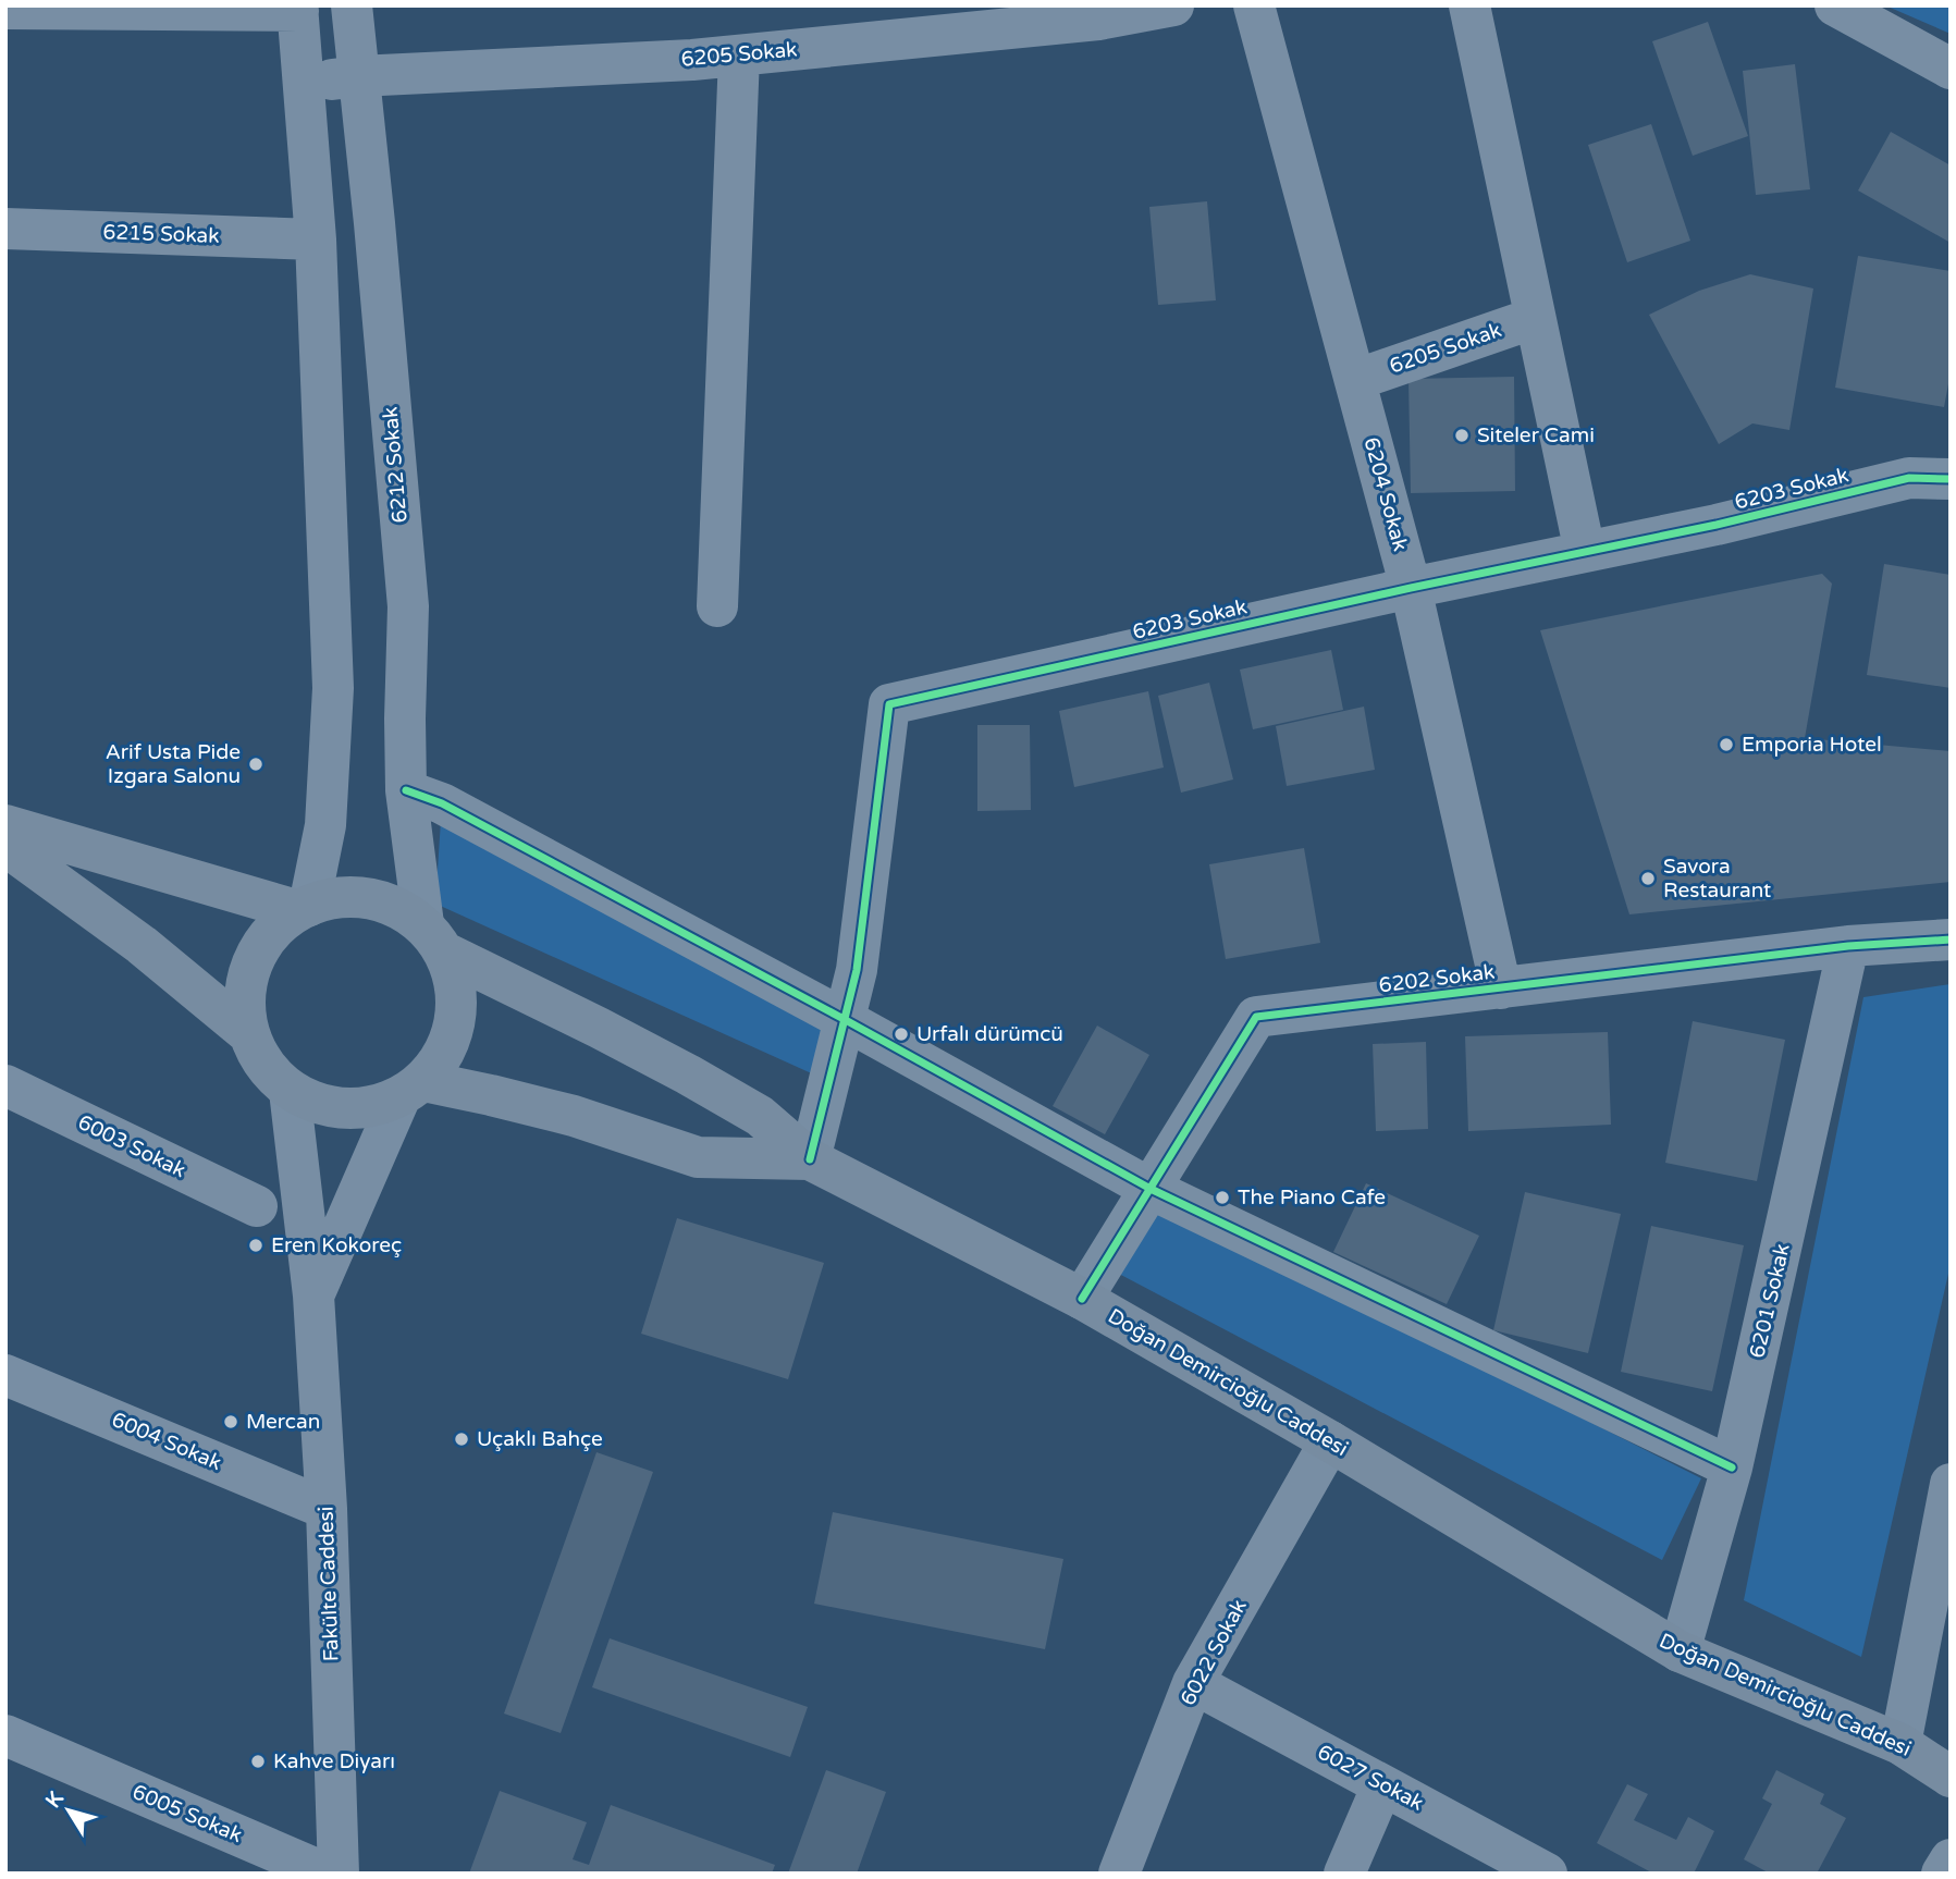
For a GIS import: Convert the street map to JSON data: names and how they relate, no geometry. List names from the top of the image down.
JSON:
{
  "streets": {
    "main road": ["Doğan Demircioğlu Caddesi"],
    "street": [
      "6205 Sokak",
      "6215 Sokak",
      "6212 Sokak",
      "6203 Sokak",
      "6204 Sokak",
      "6202 Sokak",
      "6003 Sokak",
      "6201 Sokak",
      "6004 Sokak",
      "Fakülte Caddesi",
      "6022 Sokak",
      "6027 Sokak",
      "6005 Sokak"
    ]
  },
  "crossings": [
    ["6205 Sokak", "6212 Sokak"],
    ["6205 Sokak", "6204 Sokak"],
    ["6212 Sokak", "Doğan Demircioğlu Caddesi"],
    ["6212 Sokak", "Fakülte Caddesi"],
    ["6203 Sokak", "6204 Sokak"],
    ["6203 Sokak", "Doğan Demircioğlu Caddesi"],
    ["6204 Sokak", "6202 Sokak"],
    ["6202 Sokak", "6201 Sokak"],
    ["6202 Sokak", "Doğan Demircioğlu Caddesi"],
    ["6201 Sokak", "Doğan Demircioğlu Caddesi"],
    ["Doğan Demircioğlu Caddesi", "Fakülte Caddesi"],
    ["Doğan Demircioğlu Caddesi", "6022 Sokak"],
    ["6004 Sokak", "Fakülte Caddesi"],
    ["6022 Sokak", "6027 Sokak"]
  ],
  "places": [
    "Siteler Cami",
    "Emporia Hotel",
    "Arif Usta Pide Izgara Salonu",
    "Savora Restaurant",
    "Urfalı dürümcü",
    "The Piano Cafe",
    "Eren Kokoreç",
    "Mercan",
    "Uçaklı Bahçe",
    "Kahve Diyarı"
  ],
  "north": "top left"
}
